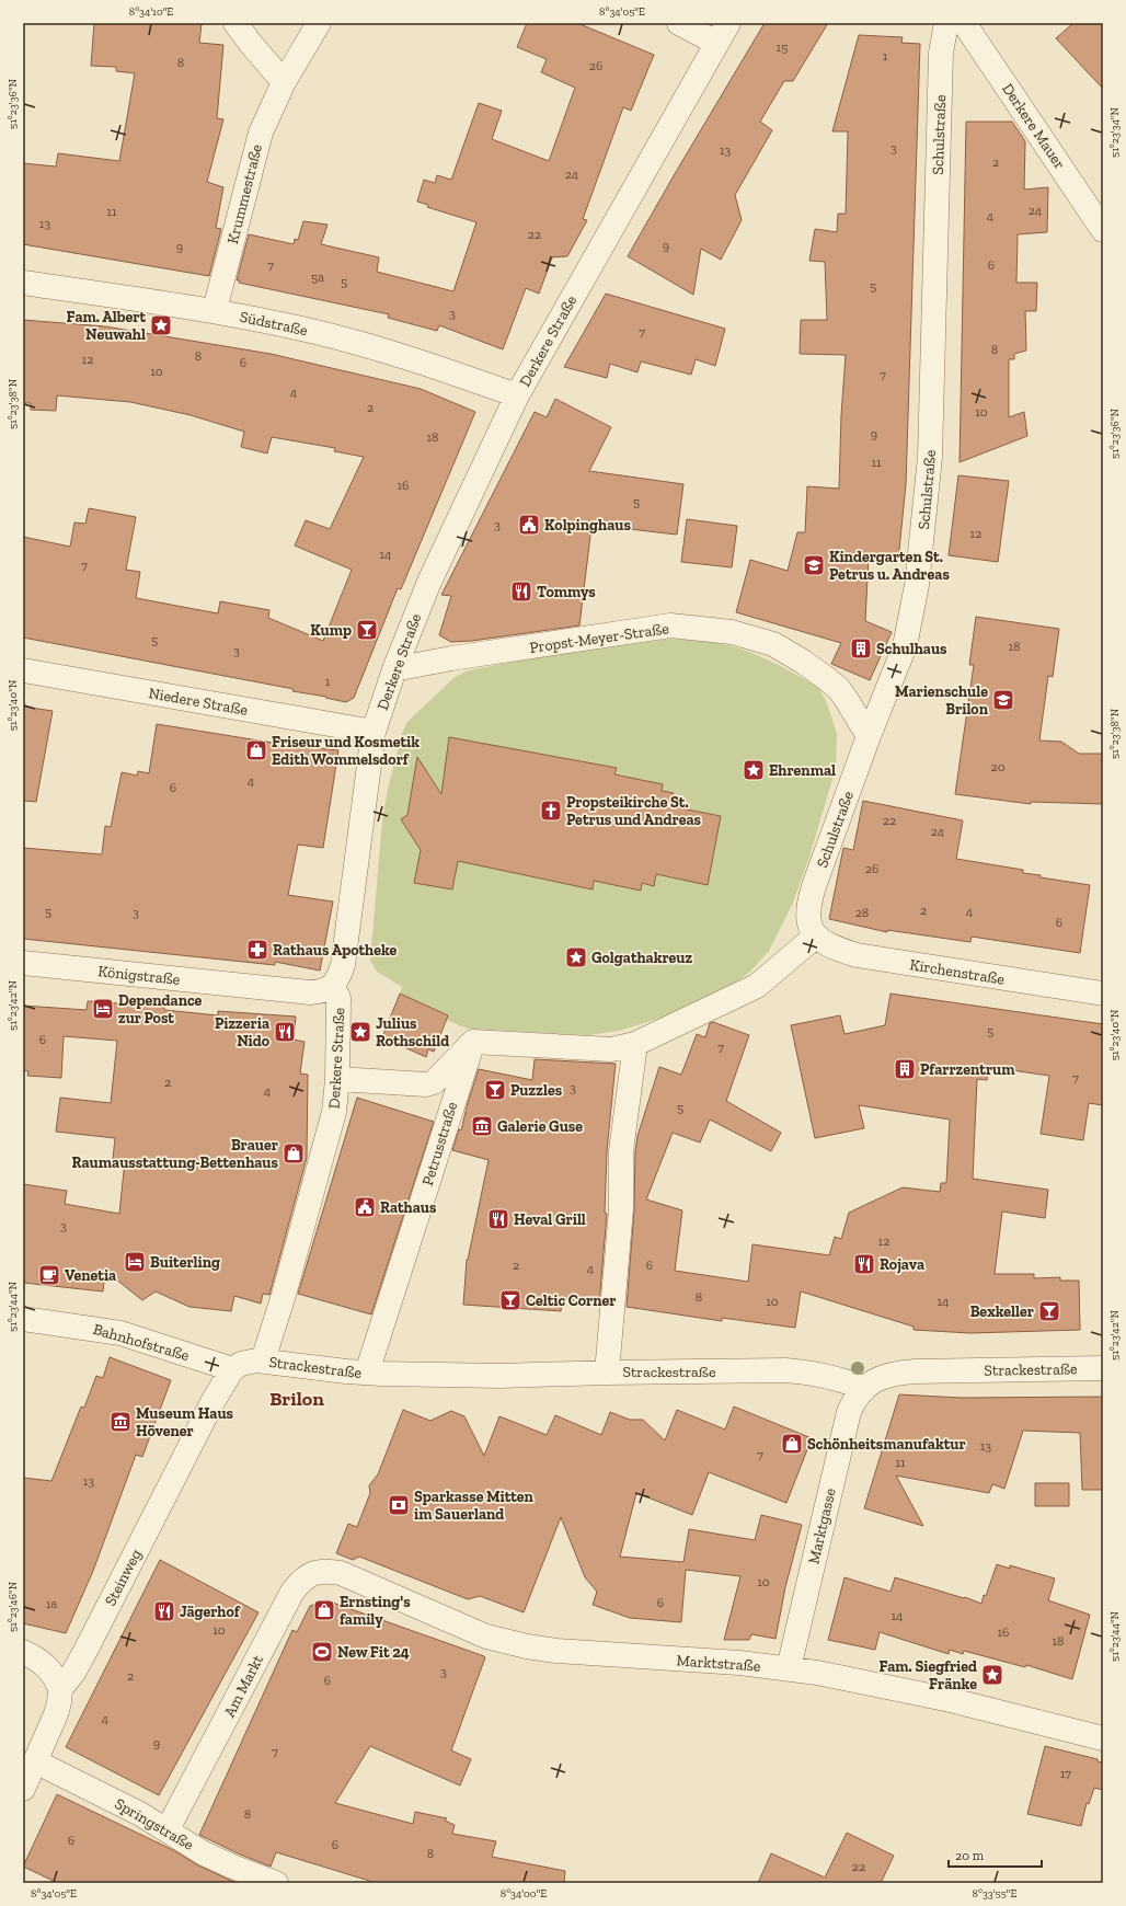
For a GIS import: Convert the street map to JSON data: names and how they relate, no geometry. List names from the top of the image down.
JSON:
{
  "streets": {
    "street": [
      "Derkere Mauer",
      "Schulstraße",
      "Krummestraße",
      "Südstraße",
      "Derkere Straße",
      "Propst-Meyer-Straße",
      "Niedere Straße",
      "Kirchenstraße",
      "Königstraße",
      "Petrusstraße",
      "Bahnhofstraße",
      "Strackestraße",
      "Marktgasse",
      "Steinweg",
      "Marktstraße",
      "Am Markt",
      "Springstraße"
    ]
  },
  "crossings": [
    ["Schulstraße", "Propst-Meyer-Straße"],
    ["Schulstraße", "Kirchenstraße"],
    ["Krummestraße", "Südstraße"],
    ["Südstraße", "Derkere Straße"],
    ["Derkere Straße", "Propst-Meyer-Straße"],
    ["Derkere Straße", "Niedere Straße"],
    ["Derkere Straße", "Königstraße"],
    ["Derkere Straße", "Petrusstraße"],
    ["Derkere Straße", "Strackestraße"],
    ["Petrusstraße", "Strackestraße"],
    ["Bahnhofstraße", "Strackestraße"],
    ["Bahnhofstraße", "Steinweg"],
    ["Strackestraße", "Marktgasse"],
    ["Strackestraße", "Steinweg"],
    ["Marktgasse", "Marktstraße"],
    ["Marktstraße", "Am Markt"],
    ["Am Markt", "Springstraße"]
  ],
  "districts": ["Brilon"],
  "places": {
    "place": [
      "Fam. Albert Neuwahl",
      "Ehrenmal",
      "Golgathakreuz",
      "Julius Rothschild",
      "Fam. Siegfried Fränke"
    ],
    "public building": ["Kolpinghaus", "Rathaus"],
    "school or university": ["Kindergarten St. Petrus u. Andreas", "Marienschule Brilon"],
    "restaurant": [
      "Tommys",
      "Pizzeria Nido",
      "Heval Grill",
      "Rojava",
      "Jägerhof"
    ],
    "bar": [
      "Kump",
      "Puzzles",
      "Celtic Corner",
      "Bexkeller"
    ],
    "building": ["Schulhaus", "Pfarrzentrum"],
    "shop": [
      "Friseur und Kosmetik Edith Wommelsdorf",
      "Brauer Raumausstattung-Bettenhaus",
      "Schönheitsmanufaktur",
      "Ernsting's family"
    ],
    "church": ["Propsteikirche St. Petrus und Andreas"],
    "pharmacy": ["Rathaus Apotheke"],
    "hotel": ["Dependance zur Post", "Buiterling"],
    "museum": ["Galerie Guse", "Museum Haus Hövener"],
    "cafe": ["Venetia"],
    "bank": ["Sparkasse Mitten im Sauerland"],
    "sports": ["New Fit 24"]
  },
  "house_numbers": [
    "15",
    "1",
    "8",
    "26",
    "3",
    "13",
    "2",
    "24",
    "24",
    "11",
    "4",
    "13",
    "22",
    "9",
    "9",
    "7",
    "6",
    "5a",
    "5",
    "5",
    "3",
    "7",
    "8",
    "8",
    "12",
    "6",
    "10",
    "7",
    "4",
    "2",
    "10",
    "9",
    "18",
    "11",
    "16",
    "5",
    "3",
    "12",
    "14",
    "7",
    "5",
    "18",
    "3",
    "1",
    "20",
    "4",
    "6",
    "22",
    "24",
    "26",
    "2",
    "5",
    "4",
    "3",
    "28",
    "6",
    "5",
    "6",
    "7",
    "7",
    "2",
    "3",
    "4",
    "5",
    "3",
    "12",
    "2",
    "6",
    "4",
    "8",
    "10",
    "14",
    "13",
    "7",
    "11",
    "13",
    "10",
    "6",
    "1a",
    "14",
    "10",
    "16",
    "18",
    "3",
    "2",
    "6",
    "4",
    "9",
    "7",
    "17",
    "8",
    "6",
    "6",
    "8",
    "22"
  ],
  "scale_bar": "20 m",
  "coordinates": [
    "8°34'10\"E",
    "8°34'05\"E",
    "51°23'36\"N",
    "51°23'34\"N",
    "51°23'38\"N",
    "51°23'40\"N",
    "51°23'42\"N",
    "51°23'44\"N",
    "51°23'46\"N",
    "8°34'00\"E",
    "8°33'55\"E"
  ]
}
